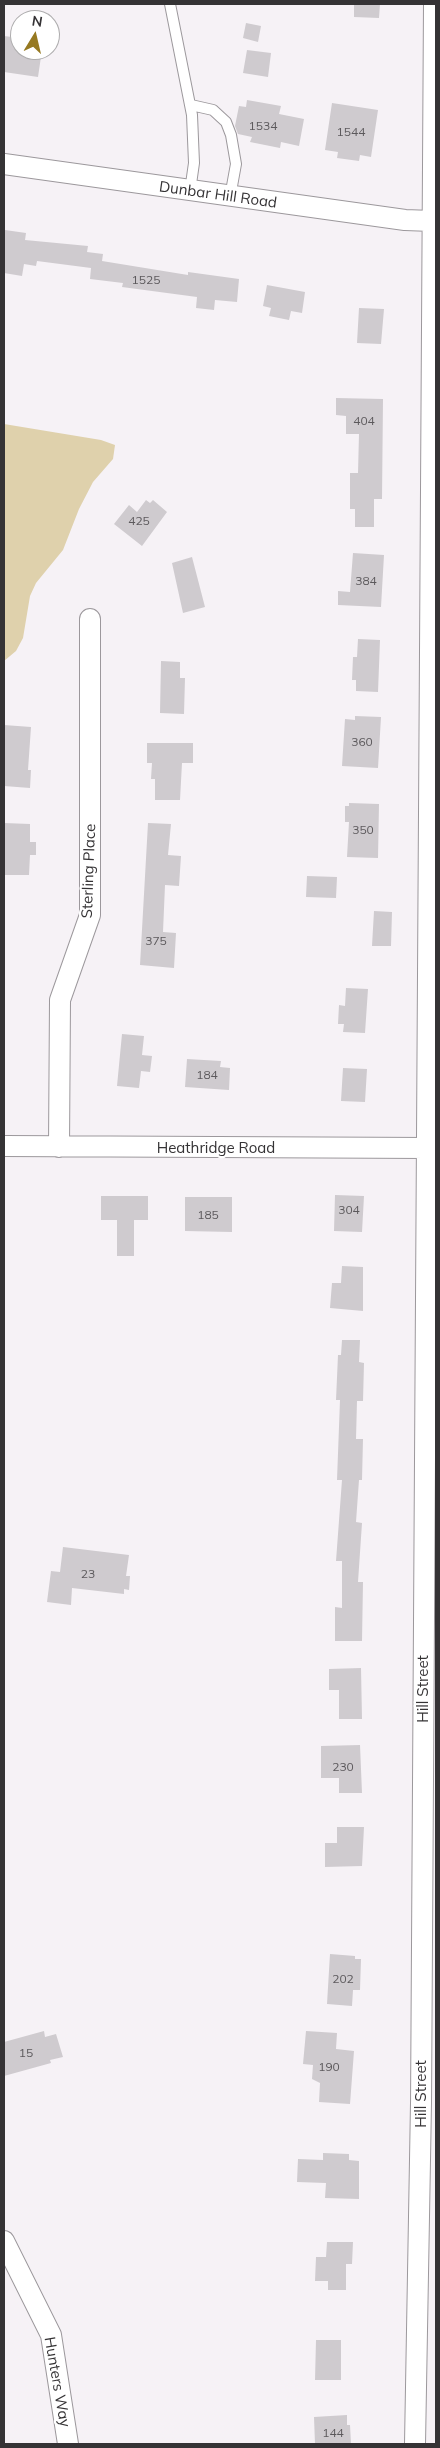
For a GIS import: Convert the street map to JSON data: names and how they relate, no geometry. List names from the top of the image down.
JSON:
{
  "streets": {
    "street": [
      "Dunbar Hill Road",
      "Sterling Place",
      "Heathridge Road",
      "Hill Street",
      "Hunters Way"
    ]
  },
  "crossings": [
    ["Dunbar Hill Road", "Hill Street"],
    ["Sterling Place", "Heathridge Road"],
    ["Heathridge Road", "Hill Street"]
  ],
  "house_numbers": [
    "1534",
    "1544",
    "1525",
    "404",
    "425",
    "384",
    "360",
    "350",
    "375",
    "184",
    "304",
    "185",
    "23",
    "230",
    "202",
    "15",
    "190",
    "144"
  ],
  "north": "top"
}
